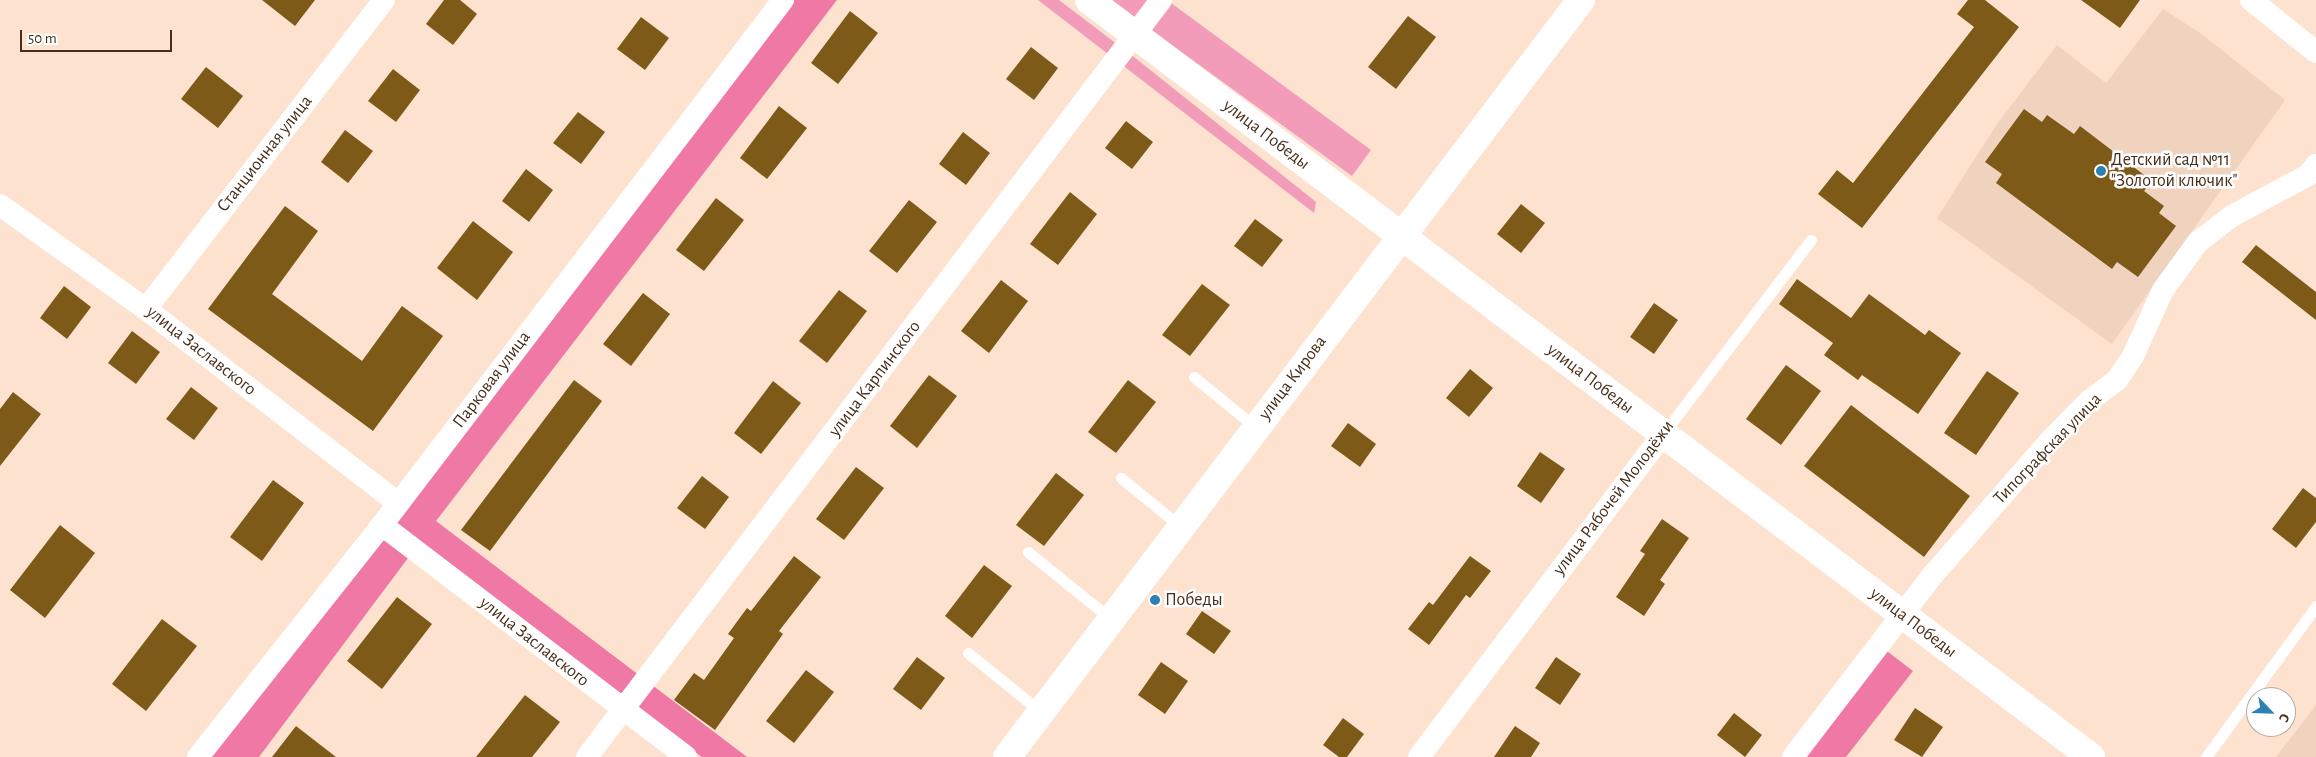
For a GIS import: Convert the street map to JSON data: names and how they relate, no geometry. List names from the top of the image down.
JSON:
{
  "streets": {
    "main road": ["улица Победы", "улица Кирова"],
    "street": [
      "Станционная улица",
      "улица Заславского",
      "улица Карпинского",
      "Парковая улица",
      "Типографская улица",
      "улица Рабочей Молодёжи"
    ]
  },
  "crossings": [
    ["улица Победы", "улица Кирова"],
    ["улица Победы", "улица Карпинского"],
    ["улица Победы", "Типографская улица"],
    ["улица Победы", "улица Рабочей Молодёжи"],
    ["Станционная улица", "улица Заславского"],
    ["улица Заславского", "улица Карпинского"],
    ["улица Заславского", "Парковая улица"]
  ],
  "places": ["Детский сад №11 \"Золотой ключик\"", "Победы"],
  "scale_bar": "50 m",
  "north": "bottom right"
}
